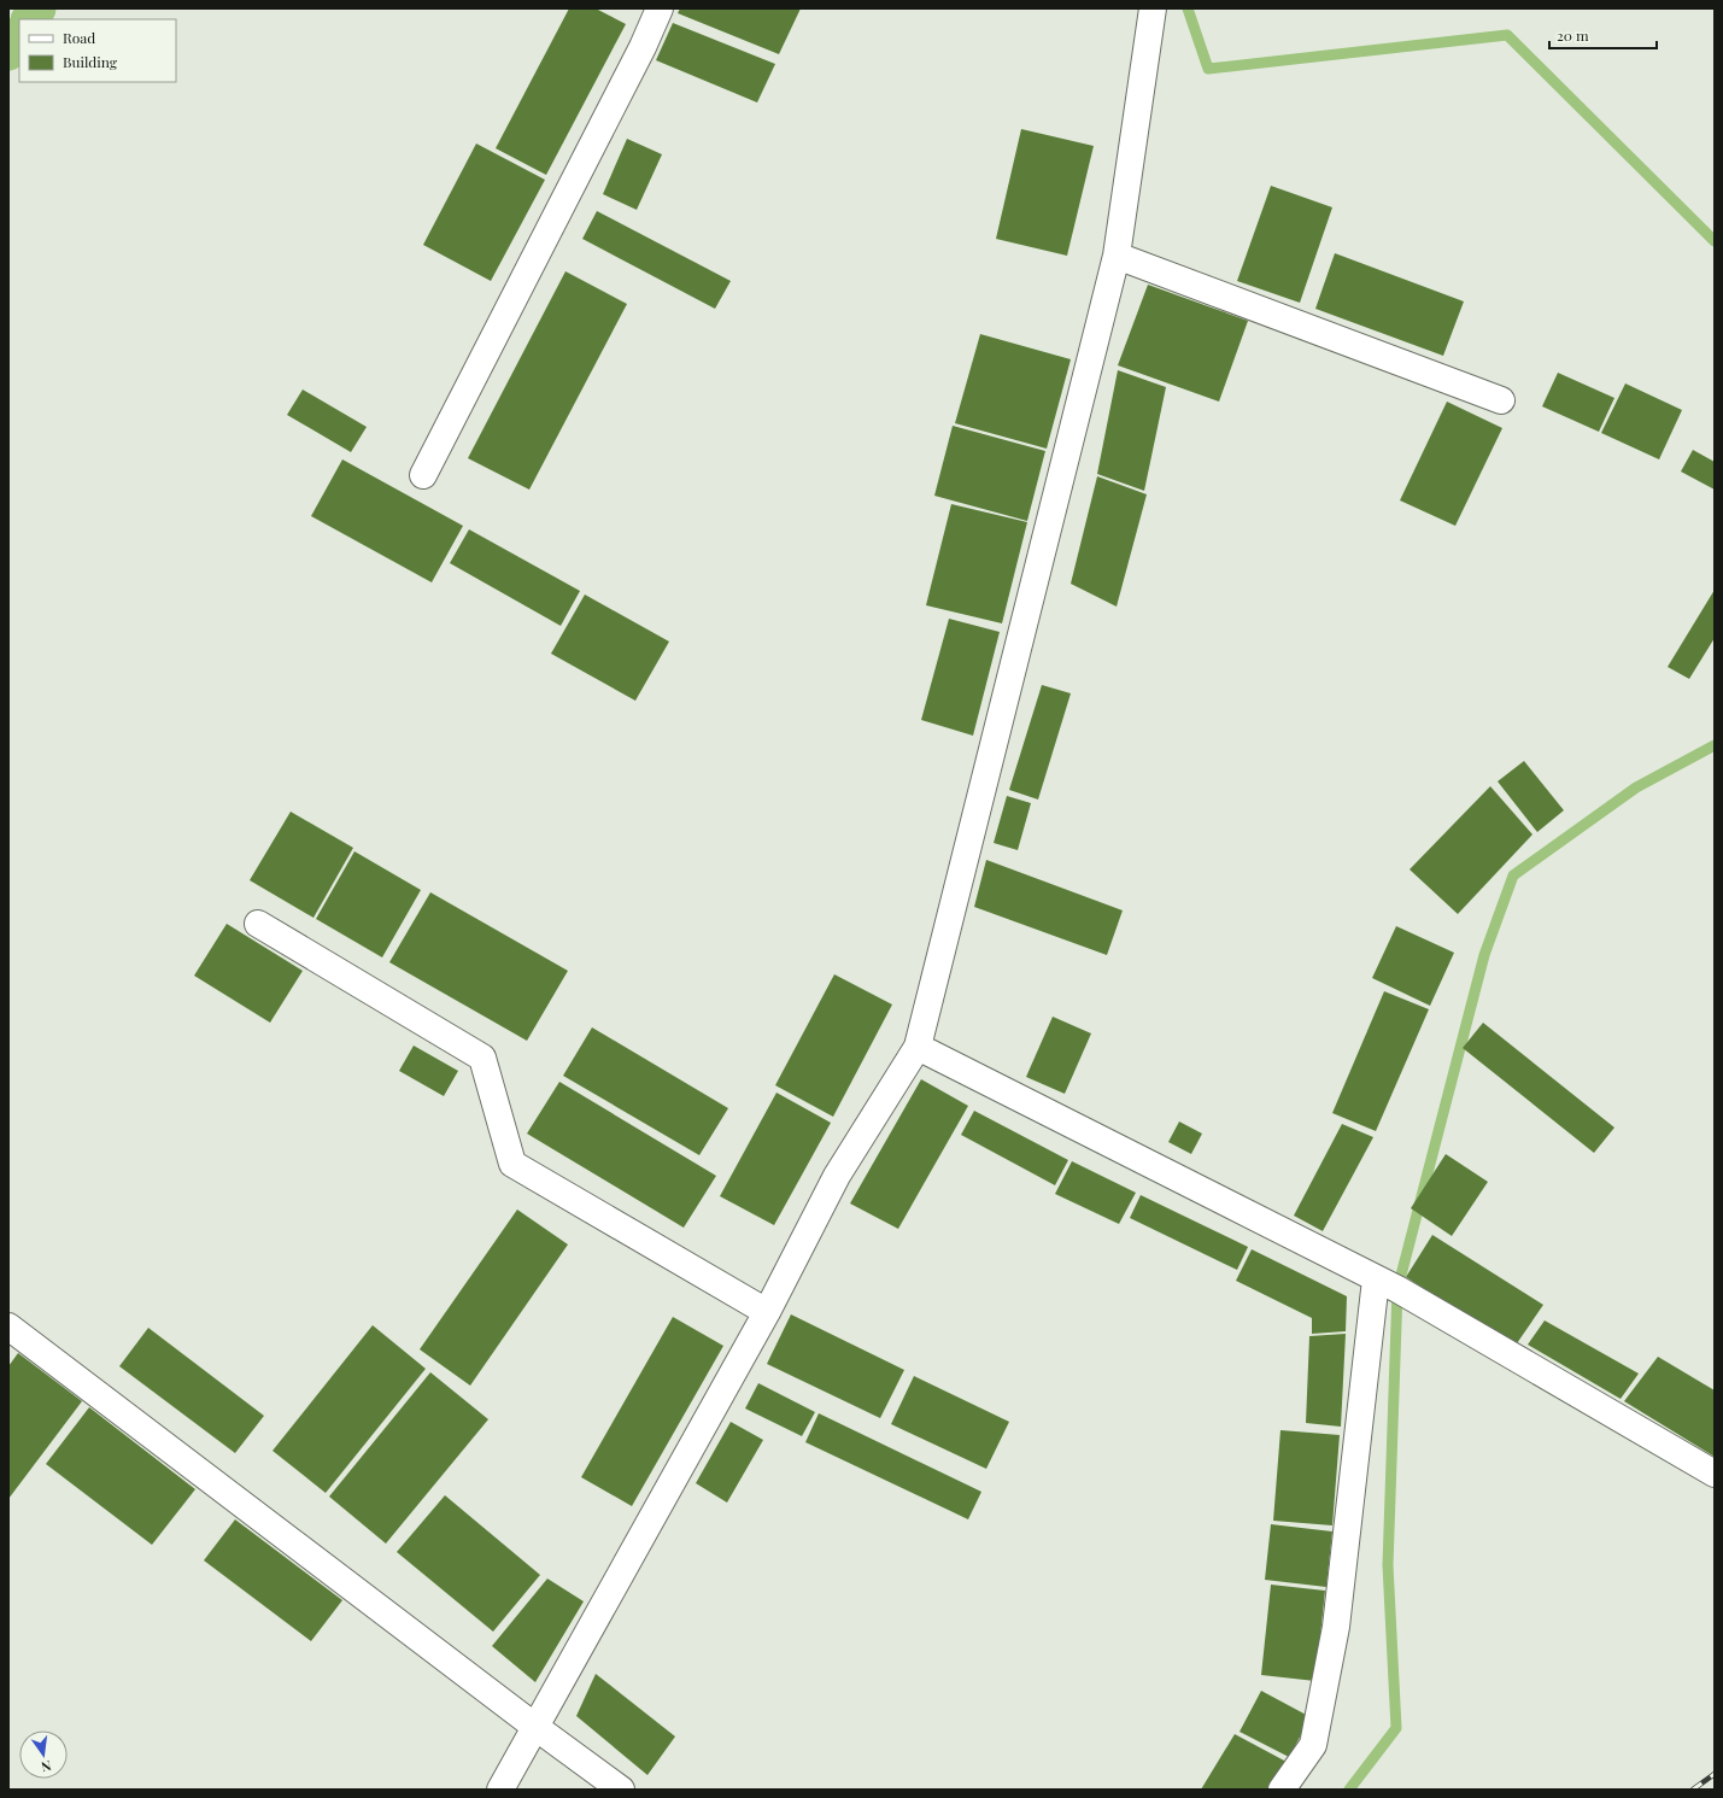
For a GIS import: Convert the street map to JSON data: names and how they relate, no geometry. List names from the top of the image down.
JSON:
{
  "legend": ["Road", "Building"],
  "scale_bar": "20 m",
  "north": "bottom"
}
